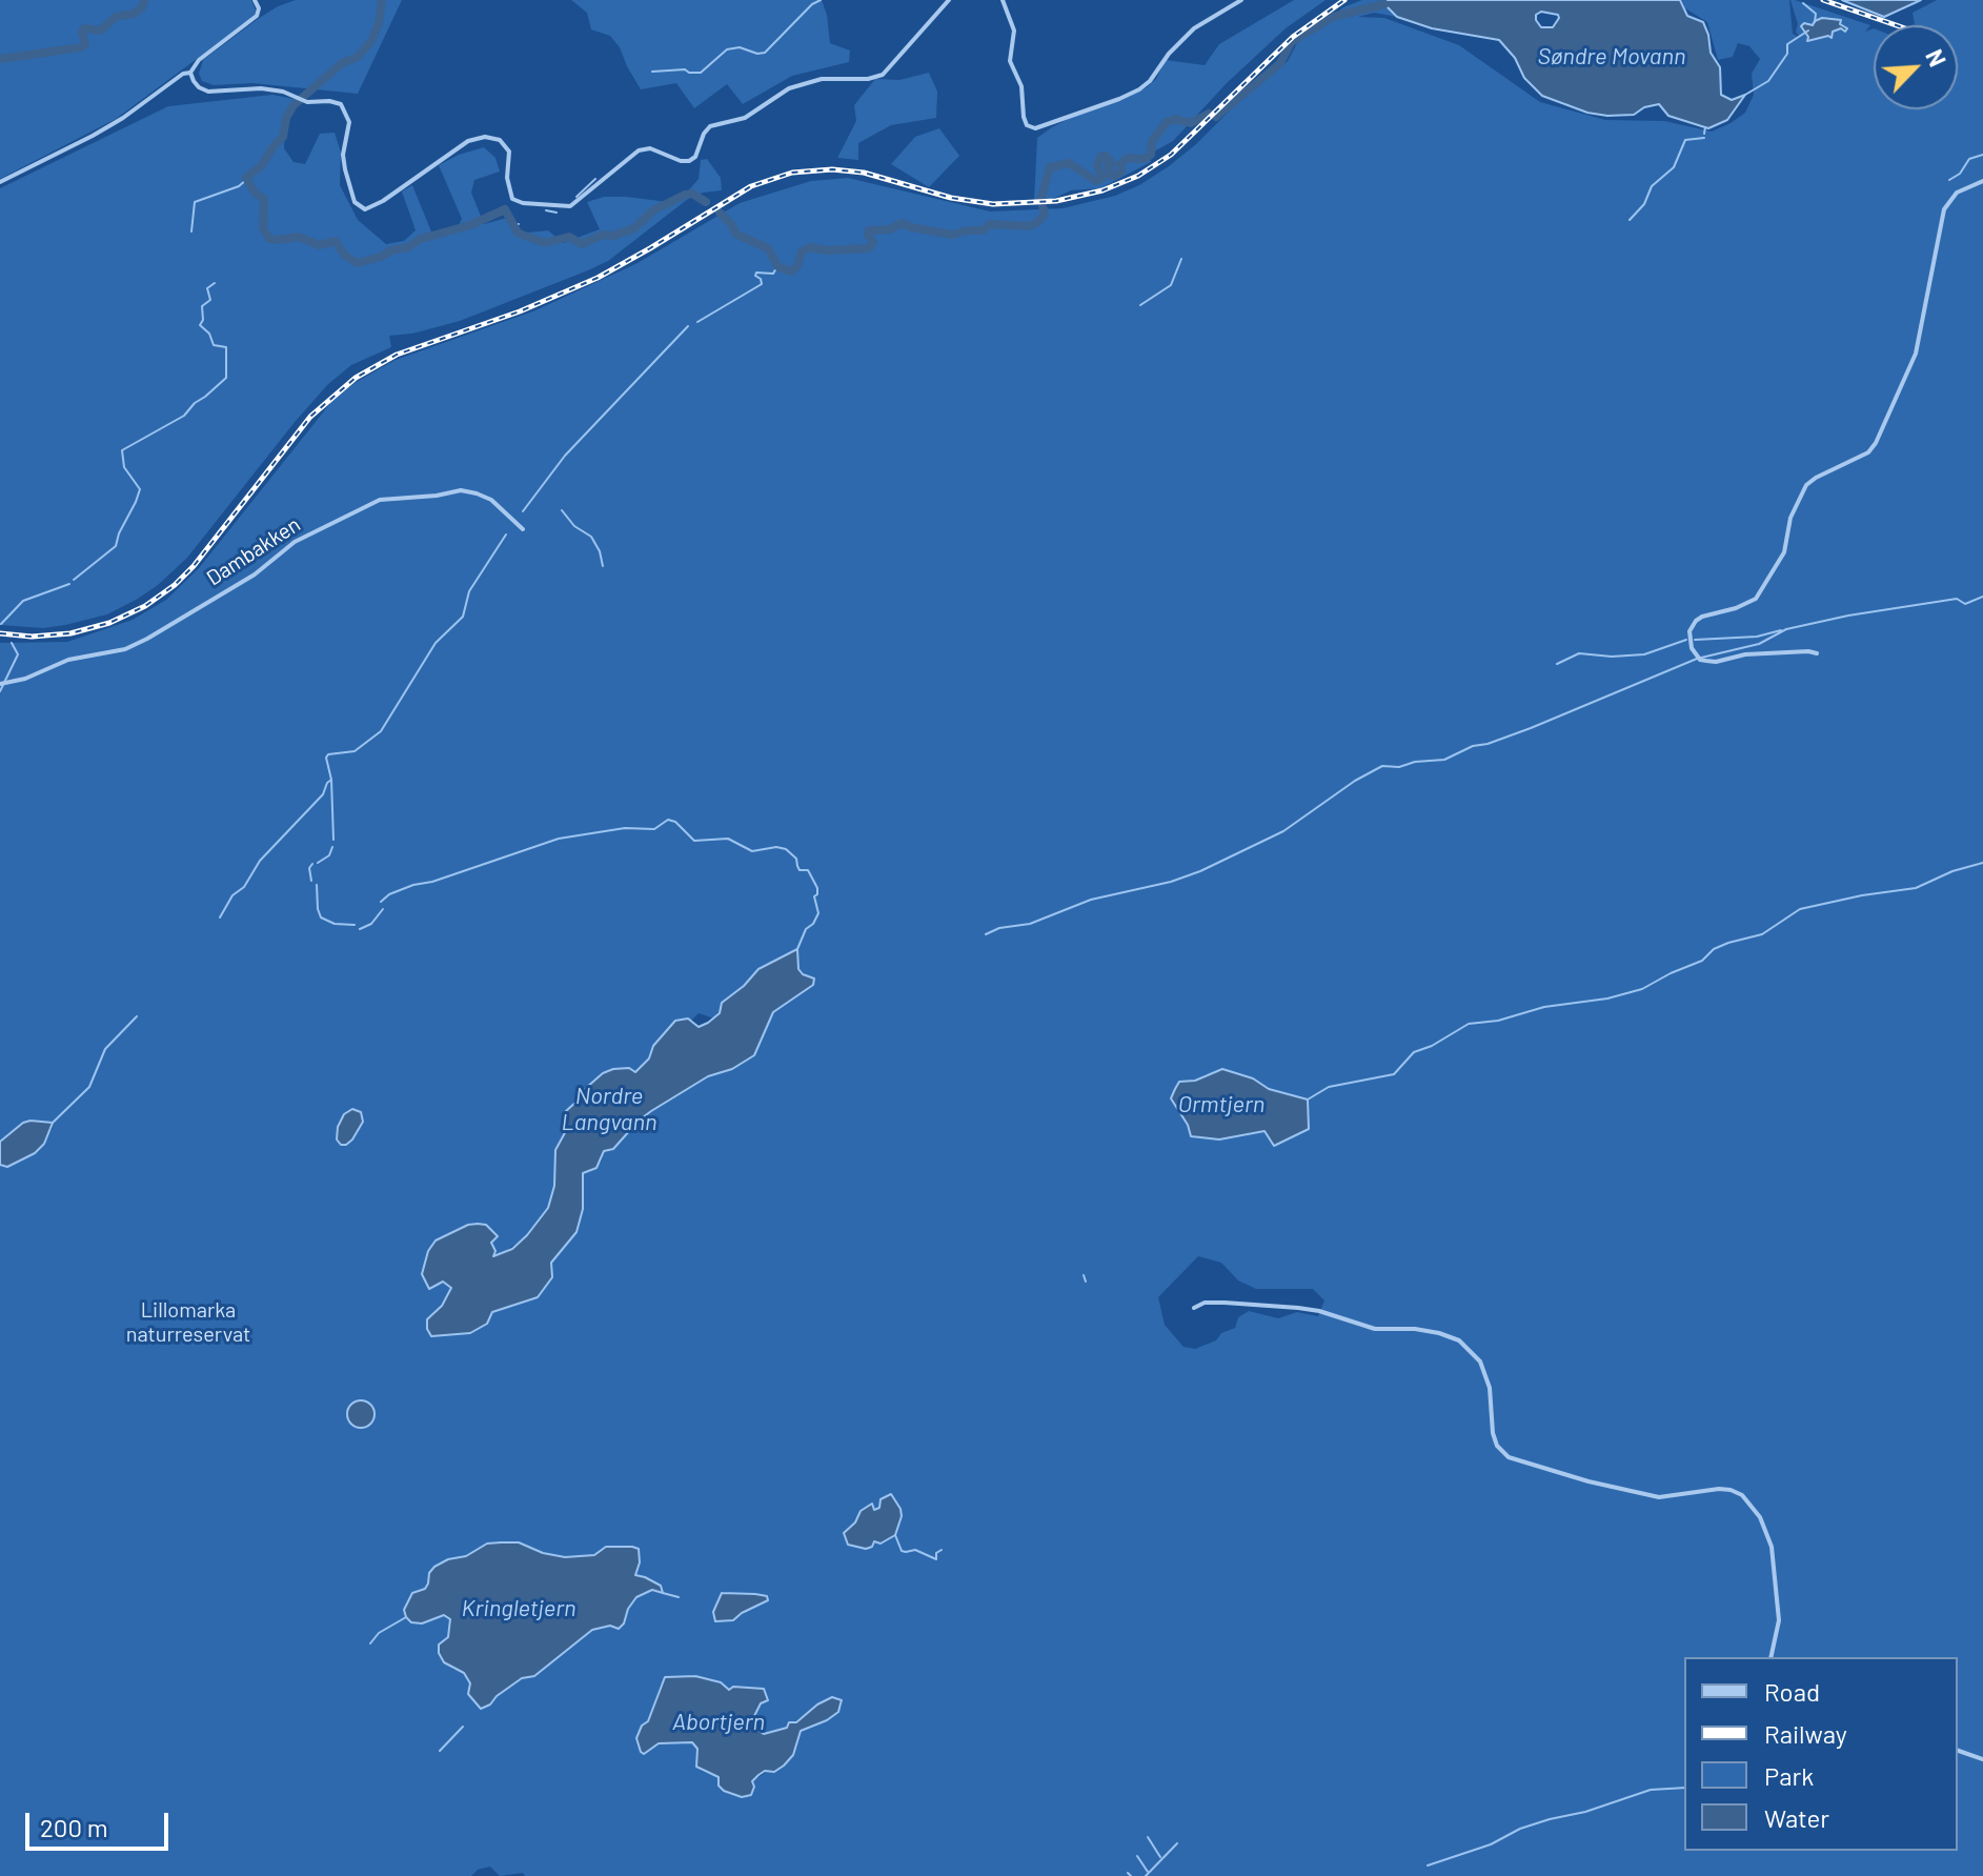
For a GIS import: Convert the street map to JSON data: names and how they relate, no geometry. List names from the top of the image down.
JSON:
{
  "streets": {
    "street": ["Dambakken"]
  },
  "water": [
    "Søndre Movann",
    "Nordre Langvann",
    "Ormtjern",
    "Kringletjern",
    "Abortjern"
  ],
  "parks": ["Lillomarka naturreservat"],
  "legend": [
    "Road",
    "Railway",
    "Park",
    "Water"
  ],
  "scale_bar": "200 m",
  "north": "top right"
}
